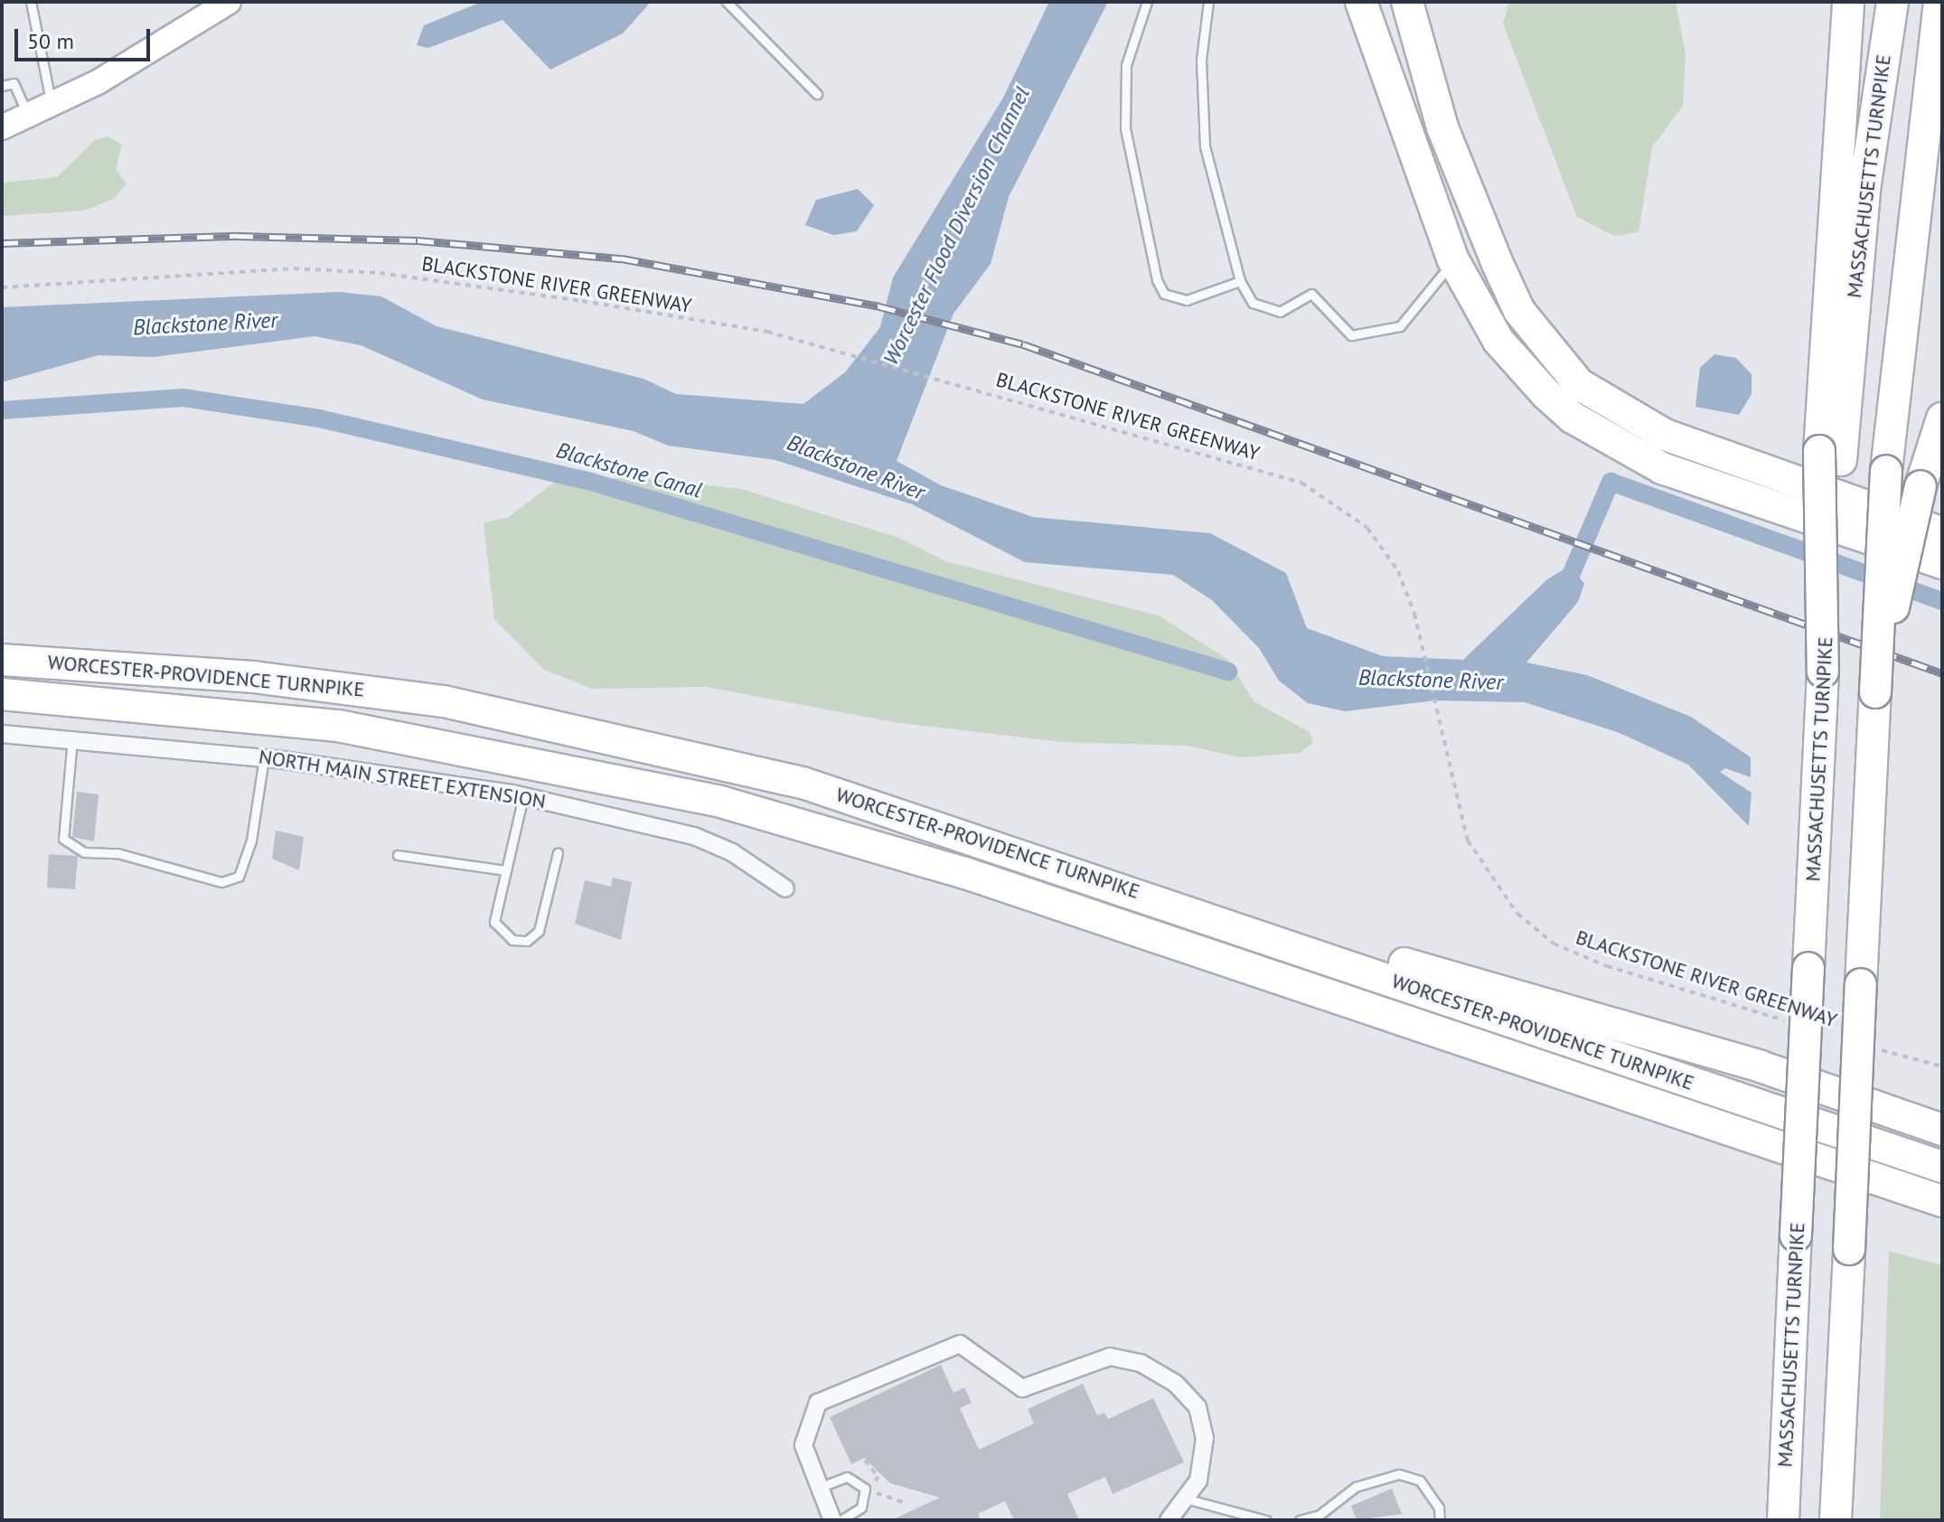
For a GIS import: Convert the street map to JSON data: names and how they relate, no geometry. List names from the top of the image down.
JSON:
{
  "streets": {
    "highway": ["MASSACHUSETTS TURNPIKE", "WORCESTER-PROVIDENCE TURNPIKE"],
    "street": ["NORTH MAIN STREET EXTENSION"],
    "path": ["BLACKSTONE RIVER GREENWAY"]
  },
  "water": ["Worcester Flood Diversion Channel", "Blackstone River", "Blackstone Canal"],
  "scale_bar": "50 m"
}
